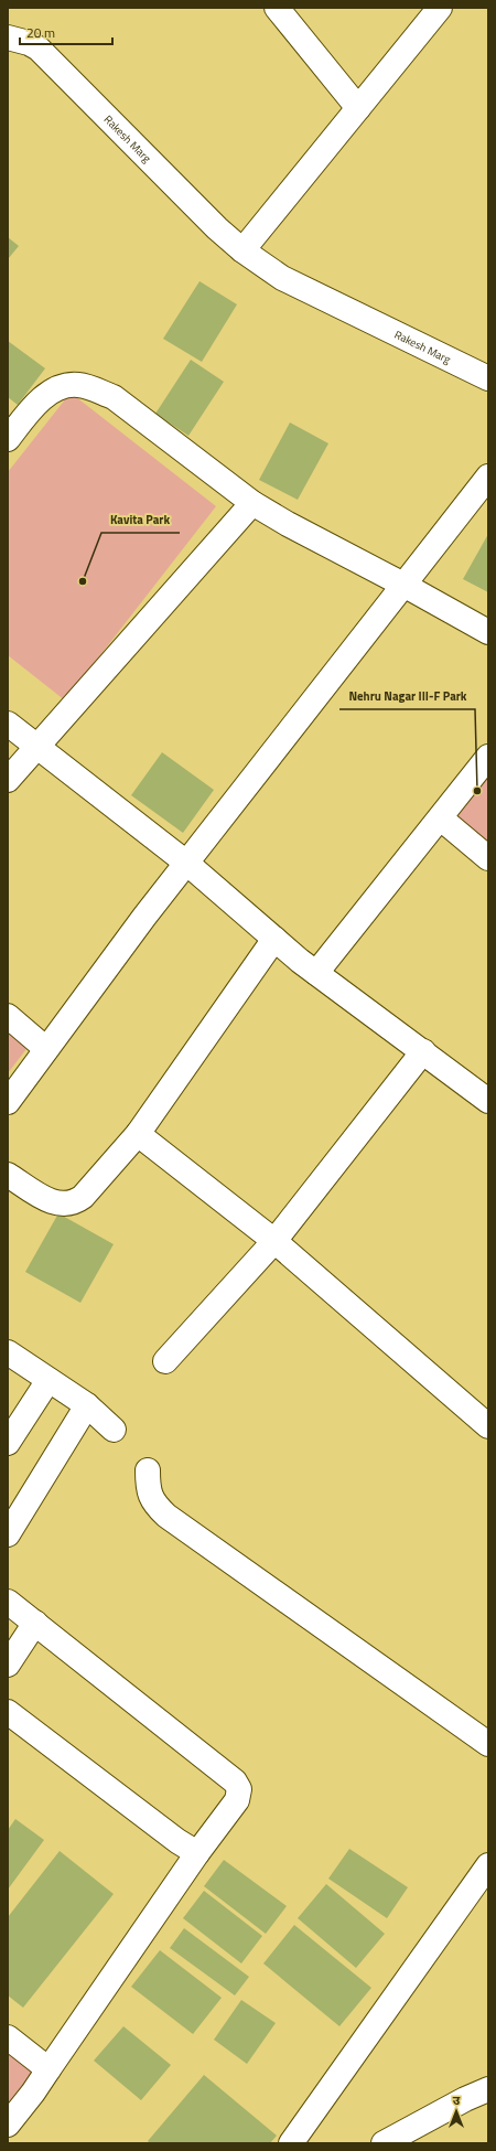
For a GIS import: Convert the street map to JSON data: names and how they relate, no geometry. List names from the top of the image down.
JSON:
{
  "streets": {
    "street": ["Rakesh Marg"]
  },
  "places": ["Kavita Park", "Nehru Nagar III-F Park"],
  "scale_bar": "20 m",
  "north": "top"
}
